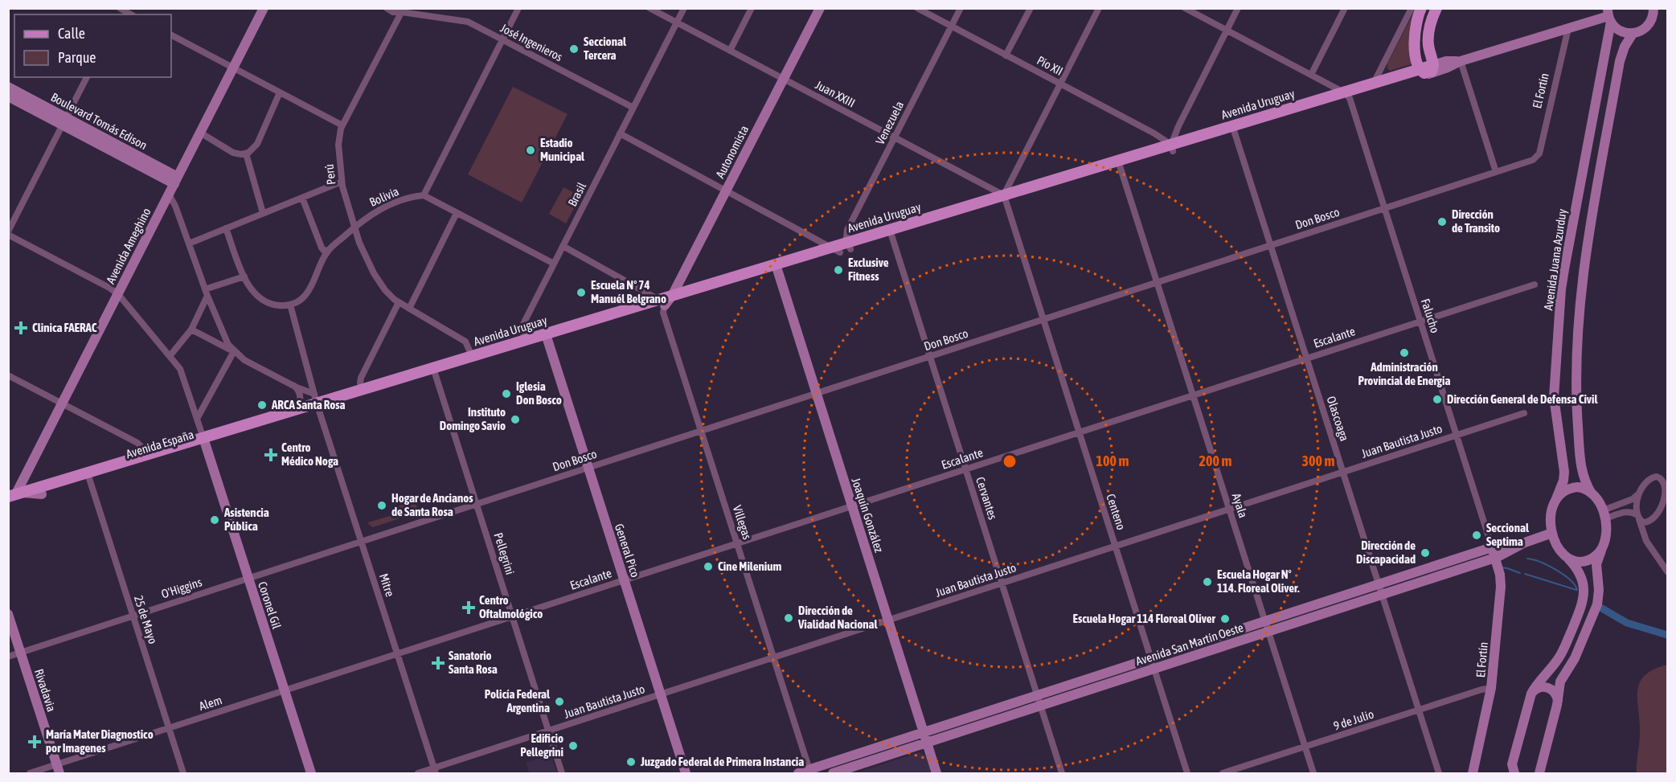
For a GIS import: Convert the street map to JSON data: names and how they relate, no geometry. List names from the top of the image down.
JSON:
{
  "streets": {
    "main road": [
      "El Fortín",
      "Avenida Uruguay",
      "Boulevard Tomás Edison",
      "Autonomista",
      "Avenida Ameghino",
      "Avenida Juana Azurduy",
      "Avenida España",
      "Joaquín González",
      "General Pico",
      "Coronel Gil",
      "Avenida San Martín Oeste",
      "Rivadavia"
    ],
    "street": [
      "José Ingenieros",
      "Pío XII",
      "Juan XXIII",
      "Venezuela",
      "Perú",
      "Brasil",
      "Bolivia",
      "Don Bosco",
      "Falucho",
      "Escalante",
      "Olascoaga",
      "Juan Bautista Justo",
      "Cervantes",
      "Ayala",
      "Centeno",
      "Villegas",
      "Pellegrini",
      "Mitre",
      "O'Higgins",
      "25 de Mayo",
      "Alem",
      "9 de Julio"
    ]
  },
  "crossings": [
    ["José Ingenieros", "Perú"],
    ["José Ingenieros", "Brasil"],
    ["Pío XII", "Avenida Uruguay"],
    ["Pío XII", "Venezuela"],
    ["El Fortín", "Avenida Uruguay"],
    ["El Fortín", "Don Bosco"],
    ["El Fortín", "Falucho"],
    ["El Fortín", "Avenida San Martín Oeste"],
    ["El Fortín", "9 de Julio"],
    ["Juan XXIII", "Avenida Uruguay"],
    ["Juan XXIII", "Venezuela"],
    ["Juan XXIII", "Autonomista"],
    ["Juan XXIII", "Brasil"],
    ["Juan XXIII", "Centeno"],
    ["Avenida Uruguay", "Venezuela"],
    ["Avenida Uruguay", "Autonomista"],
    ["Avenida Uruguay", "Perú"],
    ["Avenida Uruguay", "Brasil"],
    ["Avenida Uruguay", "Avenida Juana Azurduy"],
    ["Avenida Uruguay", "Falucho"],
    ["Avenida Uruguay", "Olascoaga"],
    ["Avenida Uruguay", "Avenida España"],
    ["Avenida Uruguay", "Cervantes"],
    ["Avenida Uruguay", "Ayala"],
    ["Avenida Uruguay", "Centeno"],
    ["Avenida Uruguay", "Joaquín González"],
    ["Avenida Uruguay", "Villegas"],
    ["Avenida Uruguay", "General Pico"],
    ["Avenida Uruguay", "Pellegrini"],
    ["Avenida Uruguay", "Mitre"],
    ["Boulevard Tomás Edison", "Avenida Ameghino"],
    ["Perú", "Bolivia"],
    ["Don Bosco", "Falucho"],
    ["Don Bosco", "Olascoaga"],
    ["Don Bosco", "Cervantes"],
    ["Don Bosco", "Ayala"],
    ["Don Bosco", "Centeno"],
    ["Don Bosco", "Joaquín González"],
    ["Don Bosco", "Villegas"],
    ["Don Bosco", "General Pico"],
    ["Don Bosco", "Pellegrini"],
    ["Don Bosco", "Mitre"],
    ["Don Bosco", "O'Higgins"],
    ["Avenida Ameghino", "Avenida España"],
    ["Avenida Juana Azurduy", "Avenida San Martín Oeste"],
    ["Falucho", "Escalante"],
    ["Falucho", "Juan Bautista Justo"],
    ["Falucho", "Avenida San Martín Oeste"],
    ["Escalante", "Olascoaga"],
    ["Escalante", "Cervantes"],
    ["Escalante", "Ayala"],
    ["Escalante", "Centeno"],
    ["Escalante", "Joaquín González"],
    ["Escalante", "Villegas"],
    ["Escalante", "General Pico"],
    ["Escalante", "Pellegrini"],
    ["Escalante", "Mitre"],
    ["Escalante", "Alem"],
    ["Olascoaga", "Juan Bautista Justo"],
    ["Olascoaga", "Avenida San Martín Oeste"],
    ["Olascoaga", "9 de Julio"],
    ["Juan Bautista Justo", "Cervantes"],
    ["Juan Bautista Justo", "Ayala"],
    ["Juan Bautista Justo", "Centeno"],
    ["Juan Bautista Justo", "Joaquín González"],
    ["Juan Bautista Justo", "Villegas"],
    ["Juan Bautista Justo", "General Pico"],
    ["Juan Bautista Justo", "Pellegrini"],
    ["Juan Bautista Justo", "Mitre"],
    ["Avenida España", "Mitre"],
    ["Avenida España", "Coronel Gil"],
    ["Avenida España", "25 de Mayo"],
    ["Cervantes", "Avenida San Martín Oeste"],
    ["Ayala", "Avenida San Martín Oeste"],
    ["Ayala", "9 de Julio"],
    ["Centeno", "Avenida San Martín Oeste"],
    ["Joaquín González", "Avenida San Martín Oeste"],
    ["Villegas", "Avenida San Martín Oeste"],
    ["Mitre", "O'Higgins"],
    ["Mitre", "Alem"],
    ["O'Higgins", "Coronel Gil"],
    ["O'Higgins", "25 de Mayo"],
    ["O'Higgins", "Rivadavia"],
    ["Coronel Gil", "Alem"],
    ["25 de Mayo", "Alem"],
    ["Rivadavia", "Alem"]
  ],
  "places": {
    "other": [
      "Seccional Tercera",
      "Estadio Municipal",
      "Dirección de Transito",
      "Exclusive Fitness",
      "Escuela N° 74 Manuél Belgrano",
      "Administración Provincial de Energia",
      "Iglesia Don Bosco",
      "Dirección General de Defensa Civil",
      "ARCA Santa Rosa",
      "Instituto Domingo Savio",
      "Hogar de Ancianos de Santa Rosa",
      "Asistencia Pública",
      "Seccional Septima",
      "Dirección de Discapacidad",
      "Cine Milenium",
      "Escuela Hogar N° 114. Floreal Oliver.",
      "Dirección de Vialidad Nacional",
      "Escuela Hogar 114 Floreal Oliver",
      "Policía Federal Argentina",
      "Edificio Pellegrini",
      "Juzgado Federal de Primera Instancia"
    ],
    "health": [
      "Clinica FAERAC",
      "Centro Médico Noga",
      "Centro Oftalmológico",
      "Sanatorio Santa Rosa",
      "María Mater Diagnostico por Imagenes"
    ]
  },
  "legend": ["Calle", "Parque"],
  "rings": ["100 m", "200 m", "300 m"]
}
